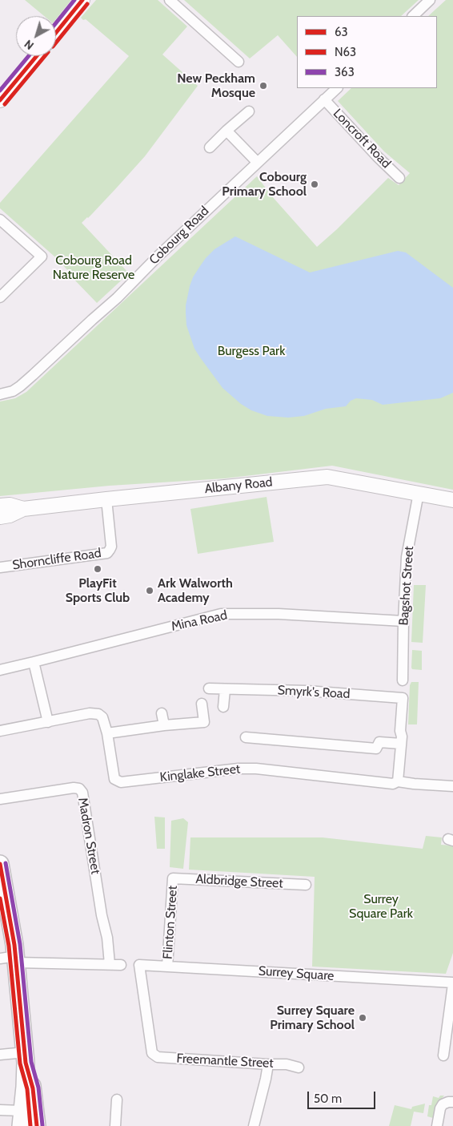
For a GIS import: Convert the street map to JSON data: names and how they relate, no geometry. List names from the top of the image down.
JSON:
{
  "streets": {
    "main road": ["Albany Road"],
    "street": [
      "Loncroft Road",
      "Cobourg Road",
      "Shorncliffe Road",
      "Bagshot Street",
      "Mina Road",
      "Smyrk's Road",
      "Kinglake Street",
      "Madron Street",
      "Aldbridge Street",
      "Flinton Street",
      "Surrey Square",
      "Freemantle Street"
    ]
  },
  "crossings": [
    ["Loncroft Road", "Cobourg Road"],
    ["Albany Road", "Shorncliffe Road"],
    ["Albany Road", "Bagshot Street"],
    ["Bagshot Street", "Mina Road"],
    ["Aldbridge Street", "Flinton Street"],
    ["Flinton Street", "Surrey Square"],
    ["Surrey Square", "Freemantle Street"]
  ],
  "parks": ["Cobourg Road Nature Reserve", "Burgess Park", "Surrey Square Park"],
  "places": [
    "New Peckham Mosque",
    "Cobourg Primary School",
    "PlayFit Sports Club",
    "Ark Walworth Academy",
    "Surrey Square Primary School"
  ],
  "lines": ["transit line 63", "transit line 363", "transit line N63"],
  "legend": ["63", "N63", "363"],
  "scale_bar": "50 m",
  "north": "bottom left"
}
